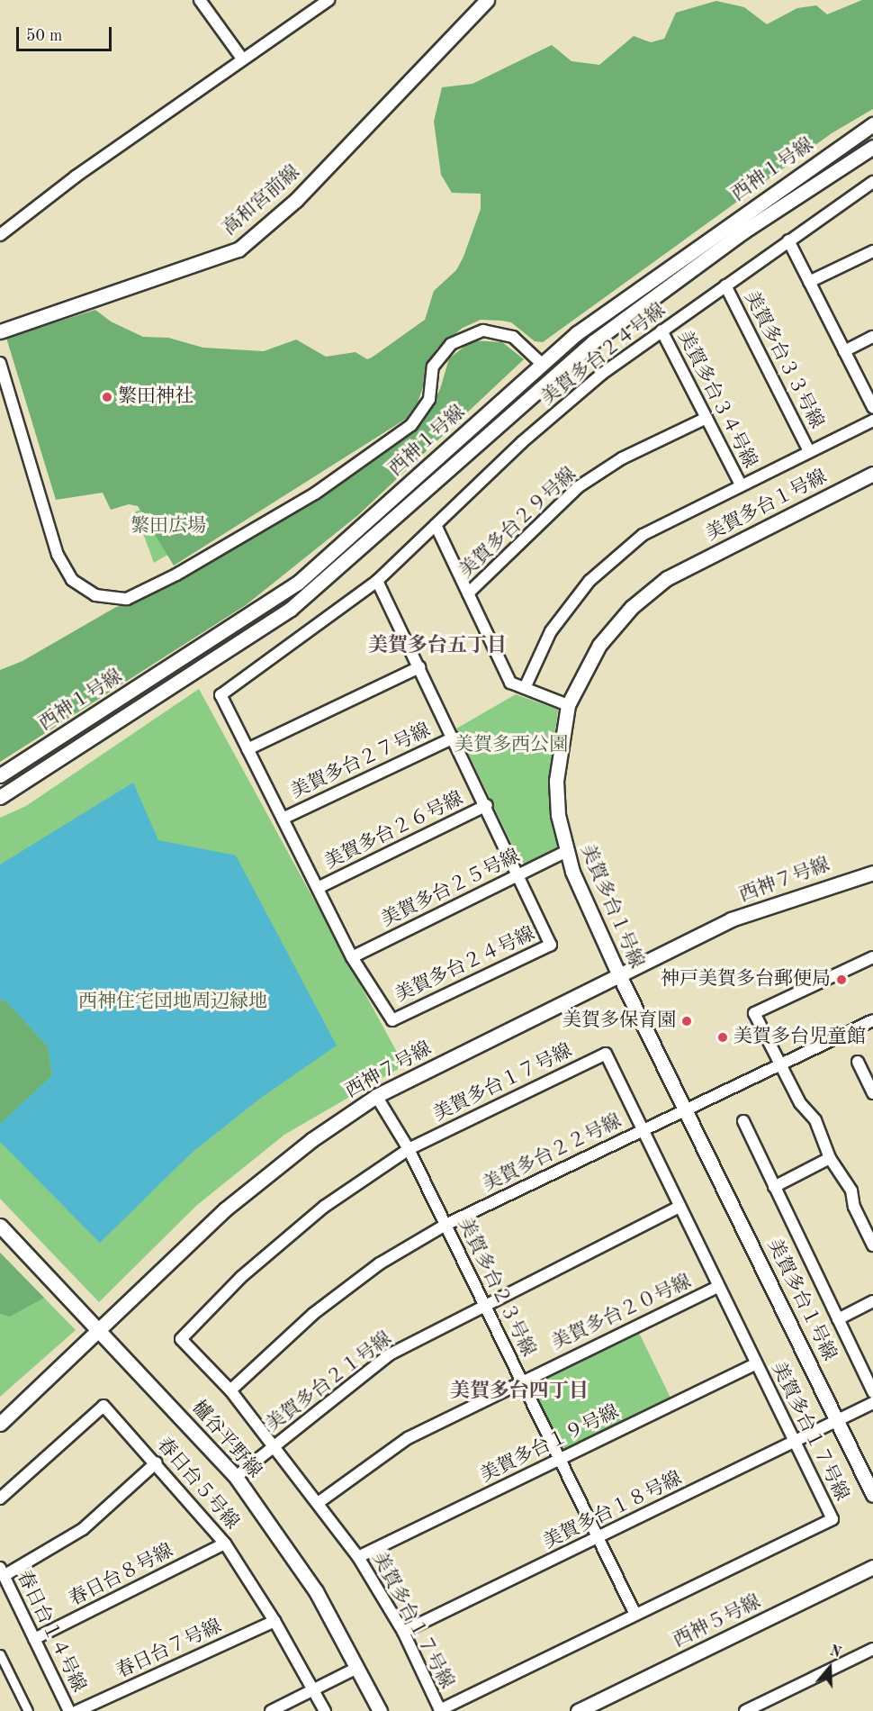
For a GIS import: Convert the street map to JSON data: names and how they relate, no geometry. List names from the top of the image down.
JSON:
{
  "streets": {
    "street": [
      "西神１号線",
      "高和宮前線",
      "美賀多台２４号線",
      "美賀多台３３号線",
      "美賀多台３４号線",
      "美賀多台１号線",
      "美賀多台２９号線",
      "美賀多台２７号線",
      "美賀多台２６号線",
      "西神７号線",
      "美賀多台２５号線",
      "美賀多台１７号線",
      "美賀多台２２号線",
      "美賀多台２３号線",
      "美賀多台２０号線",
      "美賀多台２１号線",
      "櫨谷平野線",
      "美賀多台１９号線",
      "春日台５号線",
      "美賀多台１８号線",
      "春日台８号線",
      "西神５号線",
      "春日台１４号線",
      "春日台７号線"
    ]
  },
  "crossings": [
    ["美賀多台２４号線", "美賀多台３３号線"],
    ["美賀多台２４号線", "美賀多台３４号線"],
    ["美賀多台２４号線", "美賀多台２７号線"],
    ["美賀多台２４号線", "美賀多台２６号線"],
    ["美賀多台２４号線", "美賀多台２５号線"],
    ["美賀多台３４号線", "美賀多台２９号線"],
    ["美賀多台１号線", "西神７号線"],
    ["美賀多台１号線", "美賀多台２５号線"],
    ["美賀多台１号線", "美賀多台２２号線"],
    ["美賀多台１号線", "美賀多台１８号線"],
    ["西神７号線", "美賀多台２３号線"],
    ["西神７号線", "櫨谷平野線"],
    ["美賀多台１７号線", "美賀多台２２号線"],
    ["美賀多台１７号線", "美賀多台２３号線"],
    ["美賀多台１７号線", "美賀多台２０号線"],
    ["美賀多台１７号線", "美賀多台２１号線"],
    ["美賀多台１７号線", "美賀多台１９号線"],
    ["美賀多台１７号線", "美賀多台１８号線"],
    ["美賀多台２２号線", "美賀多台２３号線"],
    ["美賀多台２３号線", "美賀多台２０号線"],
    ["美賀多台２３号線", "美賀多台２１号線"],
    ["美賀多台２３号線", "美賀多台１９号線"],
    ["美賀多台２３号線", "美賀多台１８号線"],
    ["美賀多台２１号線", "櫨谷平野線"],
    ["春日台５号線", "春日台８号線"],
    ["春日台５号線", "春日台７号線"],
    ["春日台８号線", "春日台１４号線"]
  ],
  "districts": ["美賀多台五丁目", "美賀多台四丁目"],
  "parks": ["繁田広場", "美賀多西公園", "西神住宅団地周辺緑地"],
  "places": [
    "繁田神社",
    "神戸美賀多台郵便局",
    "美賀多保育園",
    "美賀多台児童館"
  ],
  "scale_bar": "50 m",
  "north": "top"
}
